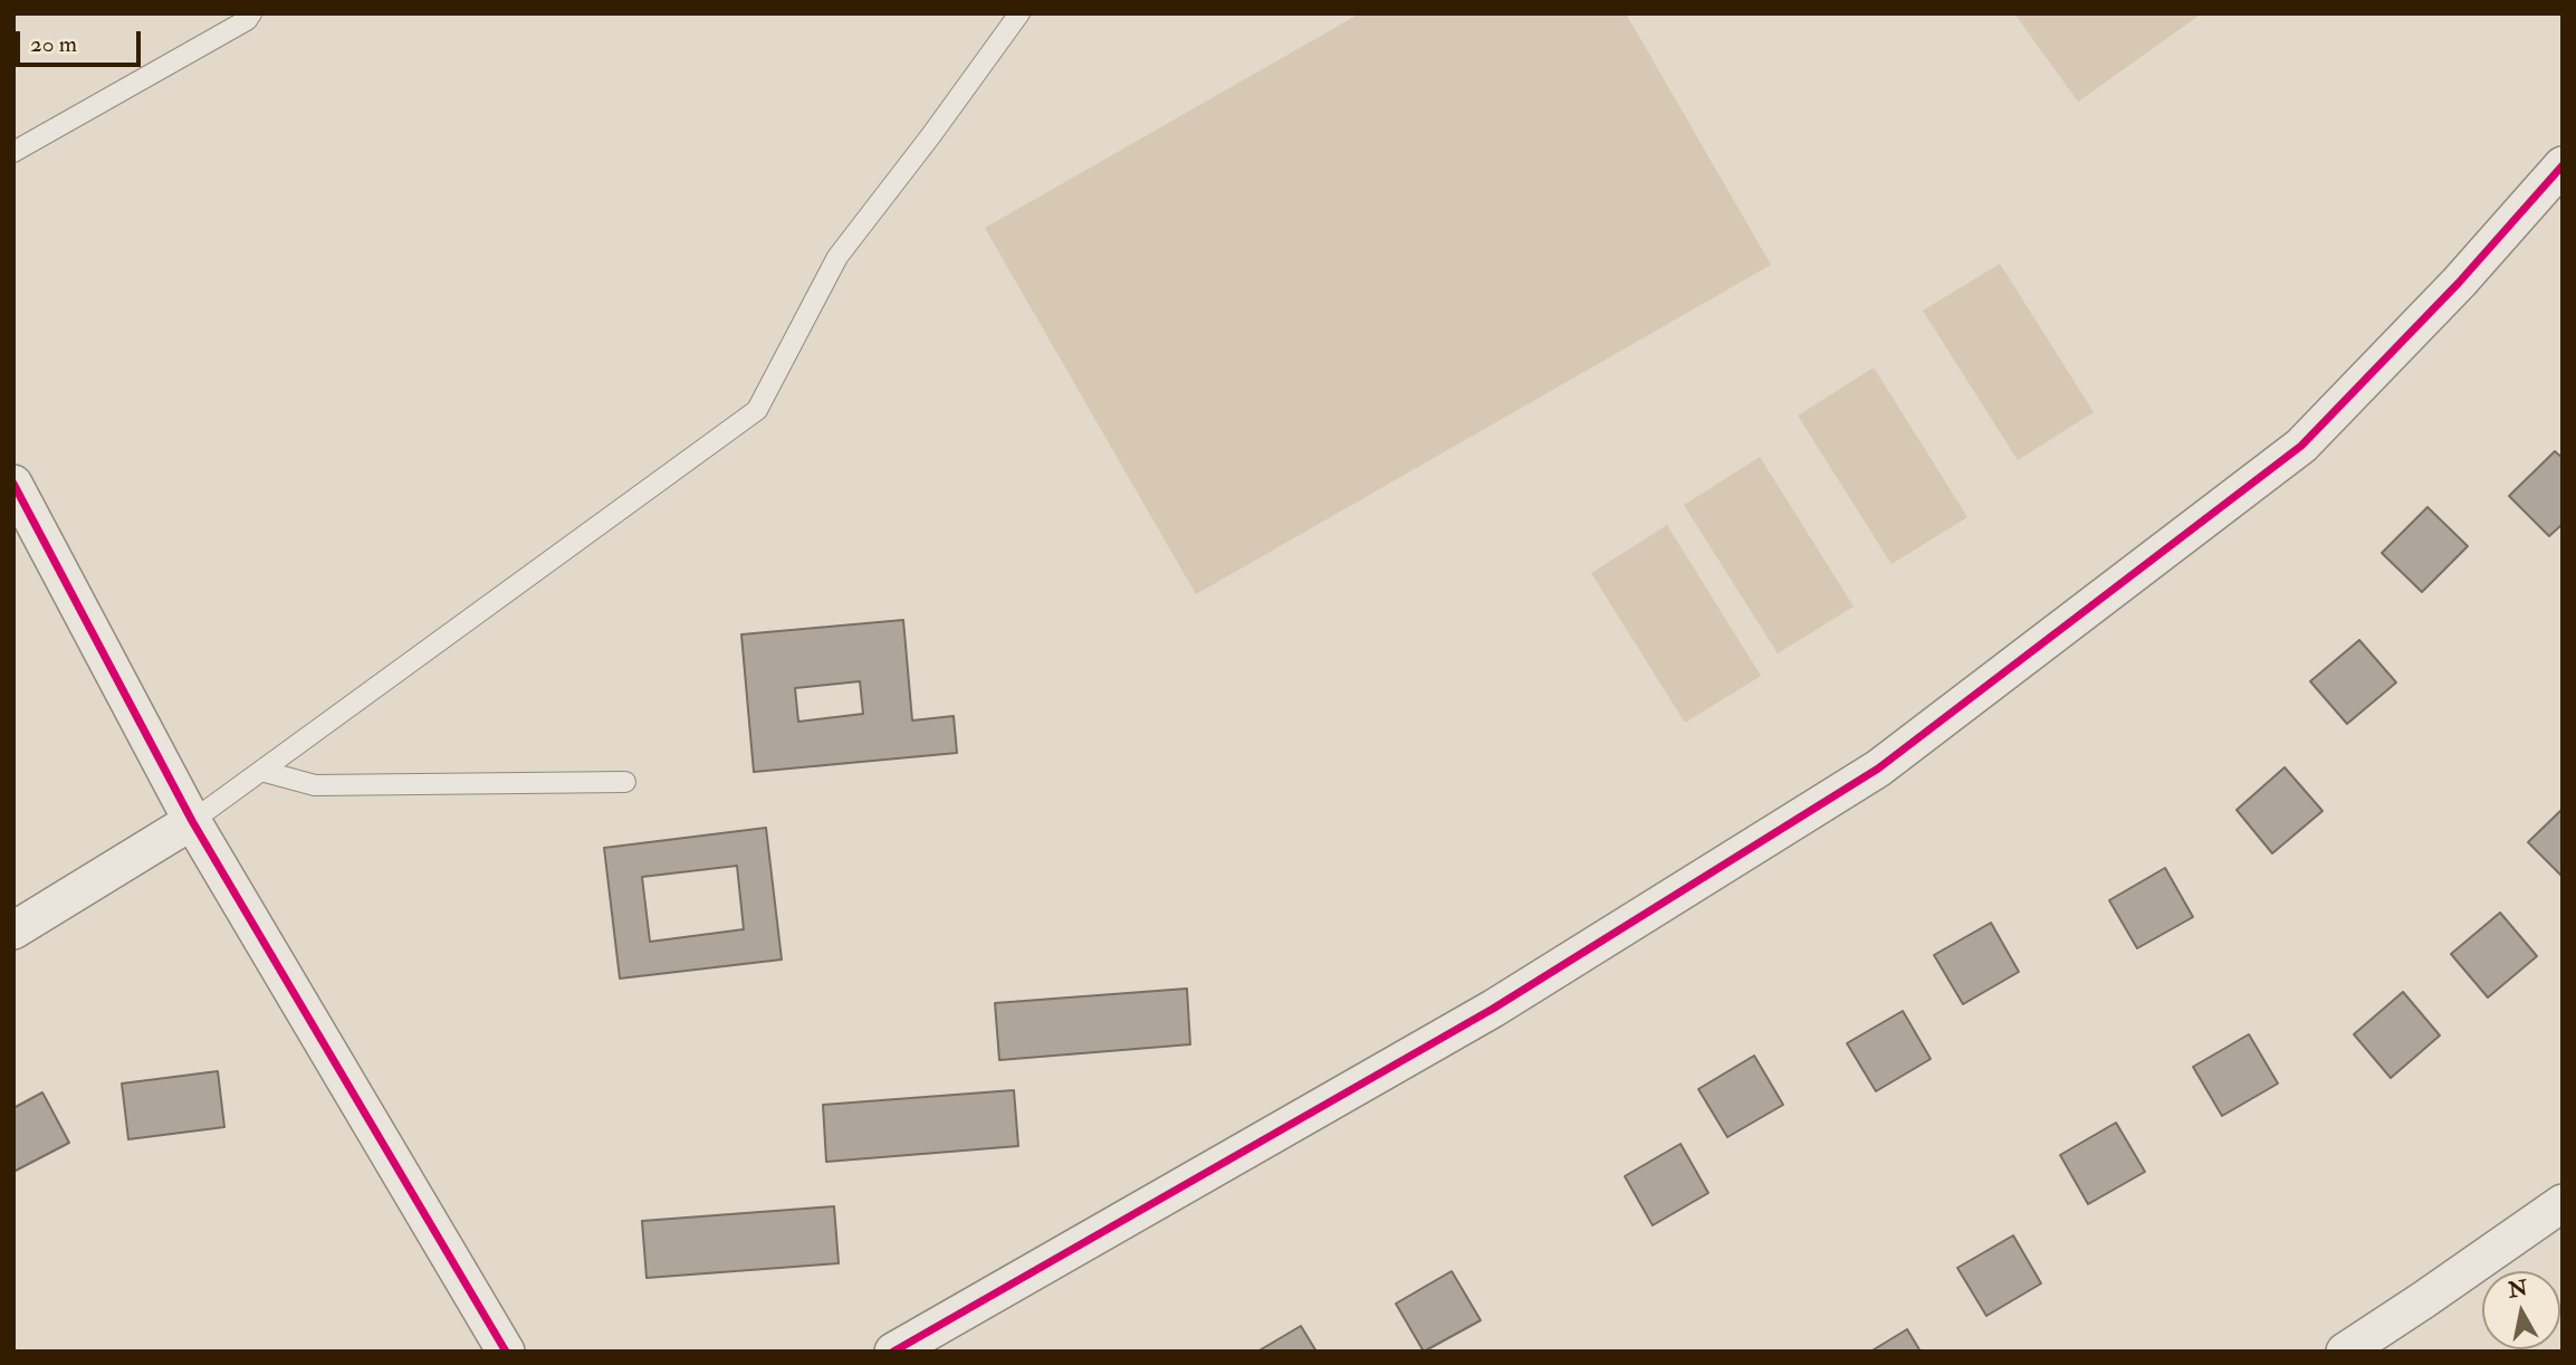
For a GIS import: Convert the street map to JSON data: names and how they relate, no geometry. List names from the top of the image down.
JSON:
{
  "scale_bar": "20 m",
  "north": "top"
}
